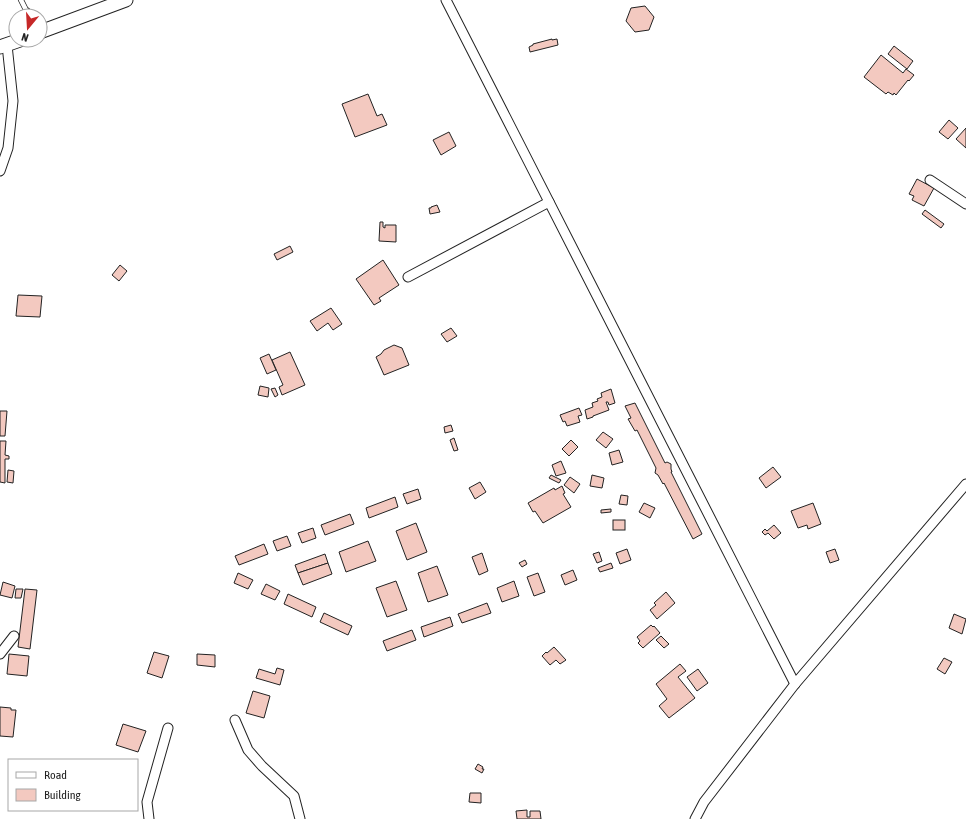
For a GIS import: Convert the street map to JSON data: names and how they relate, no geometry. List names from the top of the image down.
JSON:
{
  "legend": ["Road", "Building"],
  "north": "bottom"
}
